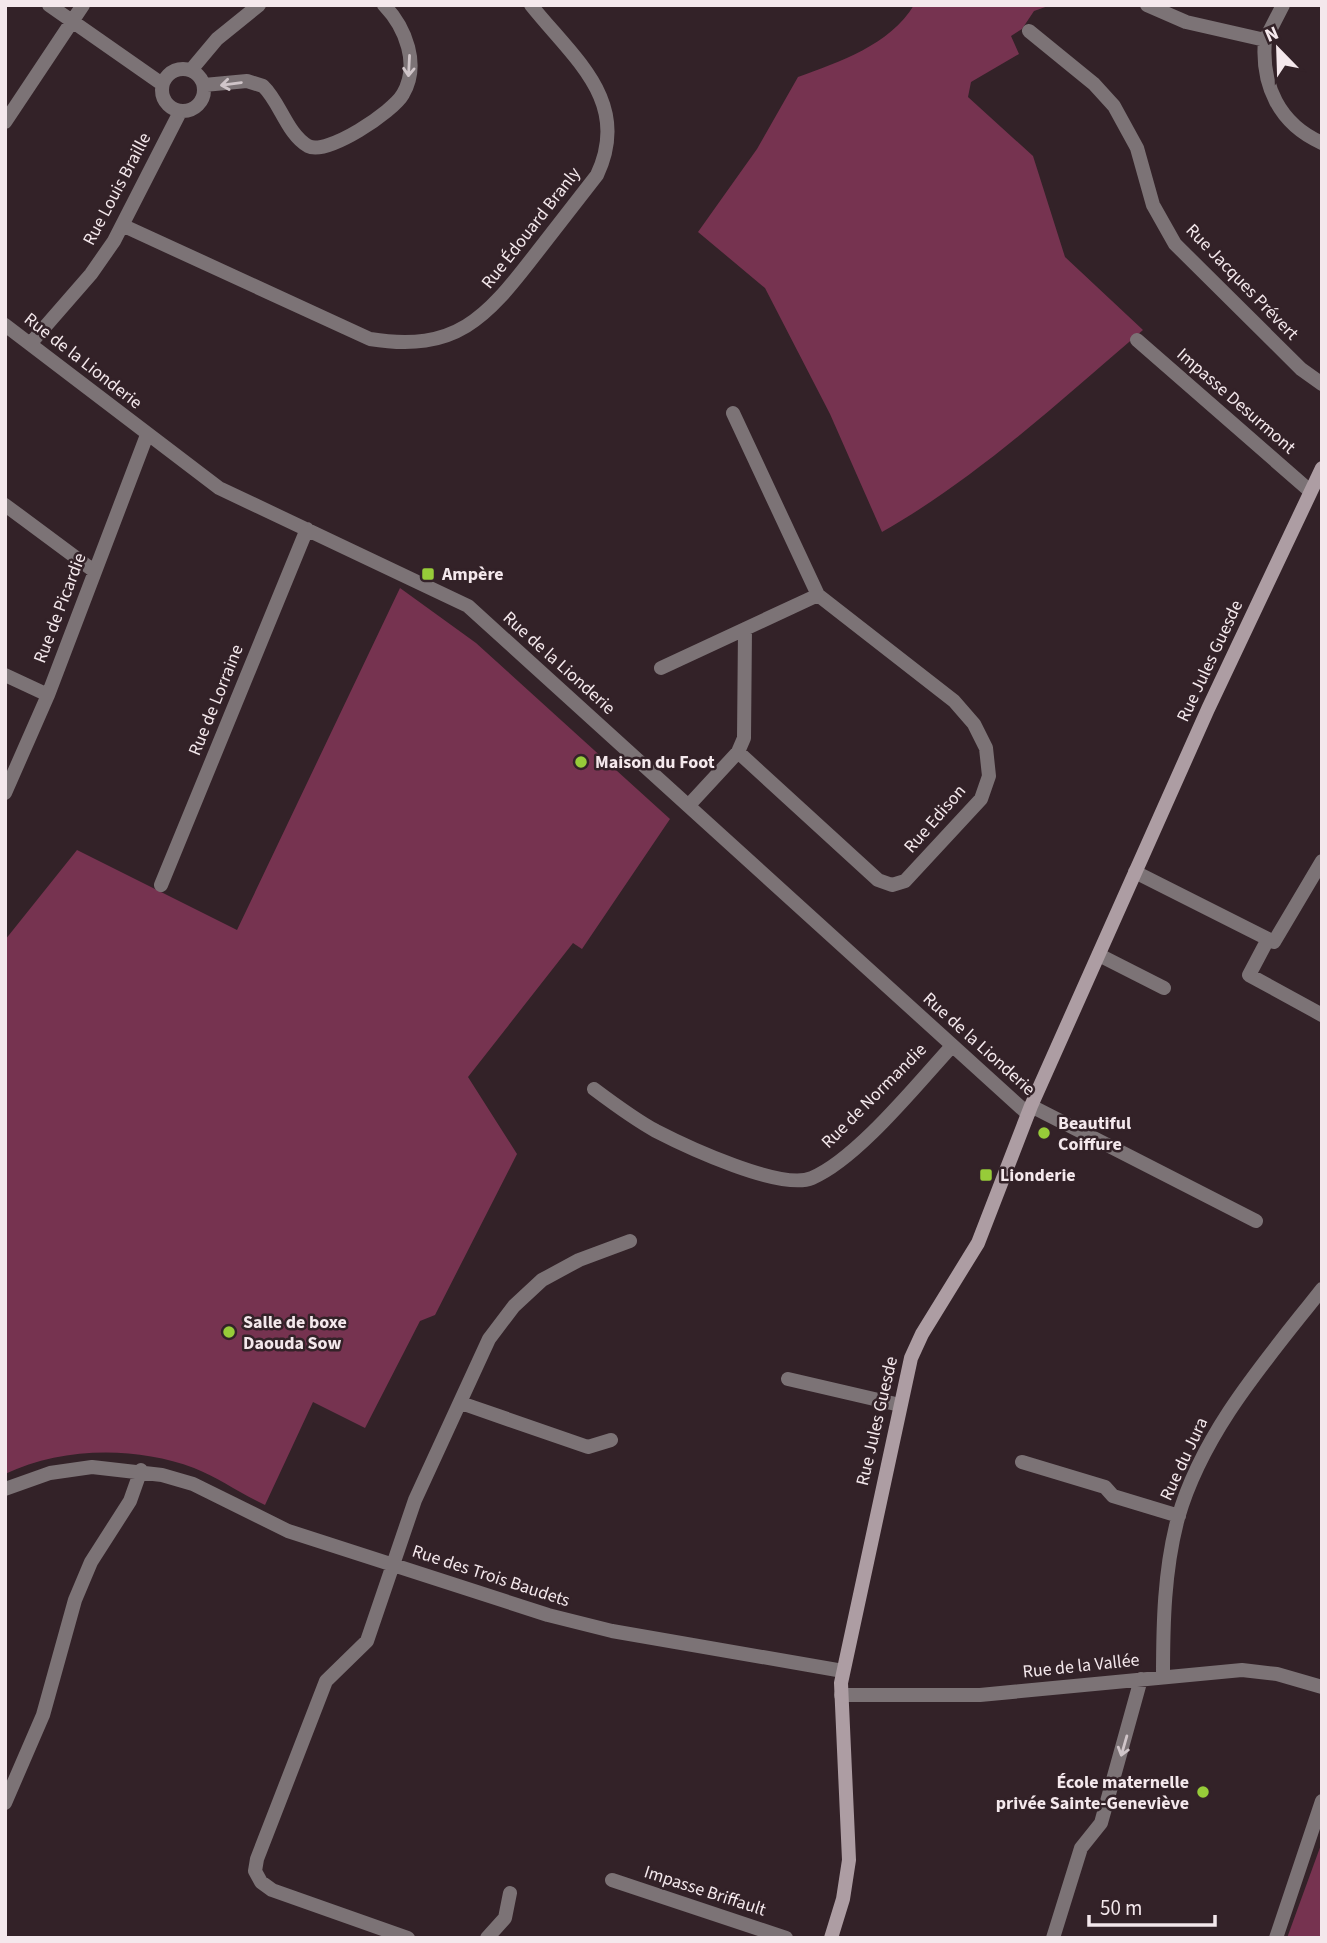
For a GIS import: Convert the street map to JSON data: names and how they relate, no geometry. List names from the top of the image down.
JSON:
{
  "streets": {
    "main road": ["Rue Jules Guesde"],
    "street": [
      "Rue Louis Braille",
      "Rue Édouard Branly",
      "Rue Jacques Prévert",
      "Rue de la Lionderie",
      "Impasse Desurmont",
      "Rue de Picardie",
      "Rue de Lorraine",
      "Rue Edison",
      "Rue de Normandie",
      "Rue du Jura",
      "Rue des Trois Baudets",
      "Rue de la Vallée",
      "Impasse Briffault"
    ]
  },
  "crossings": [
    ["Rue Louis Braille", "Rue Édouard Branly"],
    ["Rue Louis Braille", "Rue de la Lionderie"],
    ["Rue de la Lionderie", "Rue de Picardie"],
    ["Rue de la Lionderie", "Rue Jules Guesde"],
    ["Rue de la Lionderie", "Rue de Lorraine"],
    ["Rue de la Lionderie", "Rue de Normandie"],
    ["Impasse Desurmont", "Rue Jules Guesde"],
    ["Rue Jules Guesde", "Rue des Trois Baudets"],
    ["Rue Jules Guesde", "Rue de la Vallée"],
    ["Rue du Jura", "Rue de la Vallée"]
  ],
  "places": {
    "transit": ["Ampère", "Lionderie"],
    "other": [
      "Maison du Foot",
      "Beautiful Coiffure",
      "Salle de boxe Daouda Sow",
      "École maternelle privée Sainte-Geneviève"
    ]
  },
  "scale_bar": "50 m",
  "north": "top left"
}
